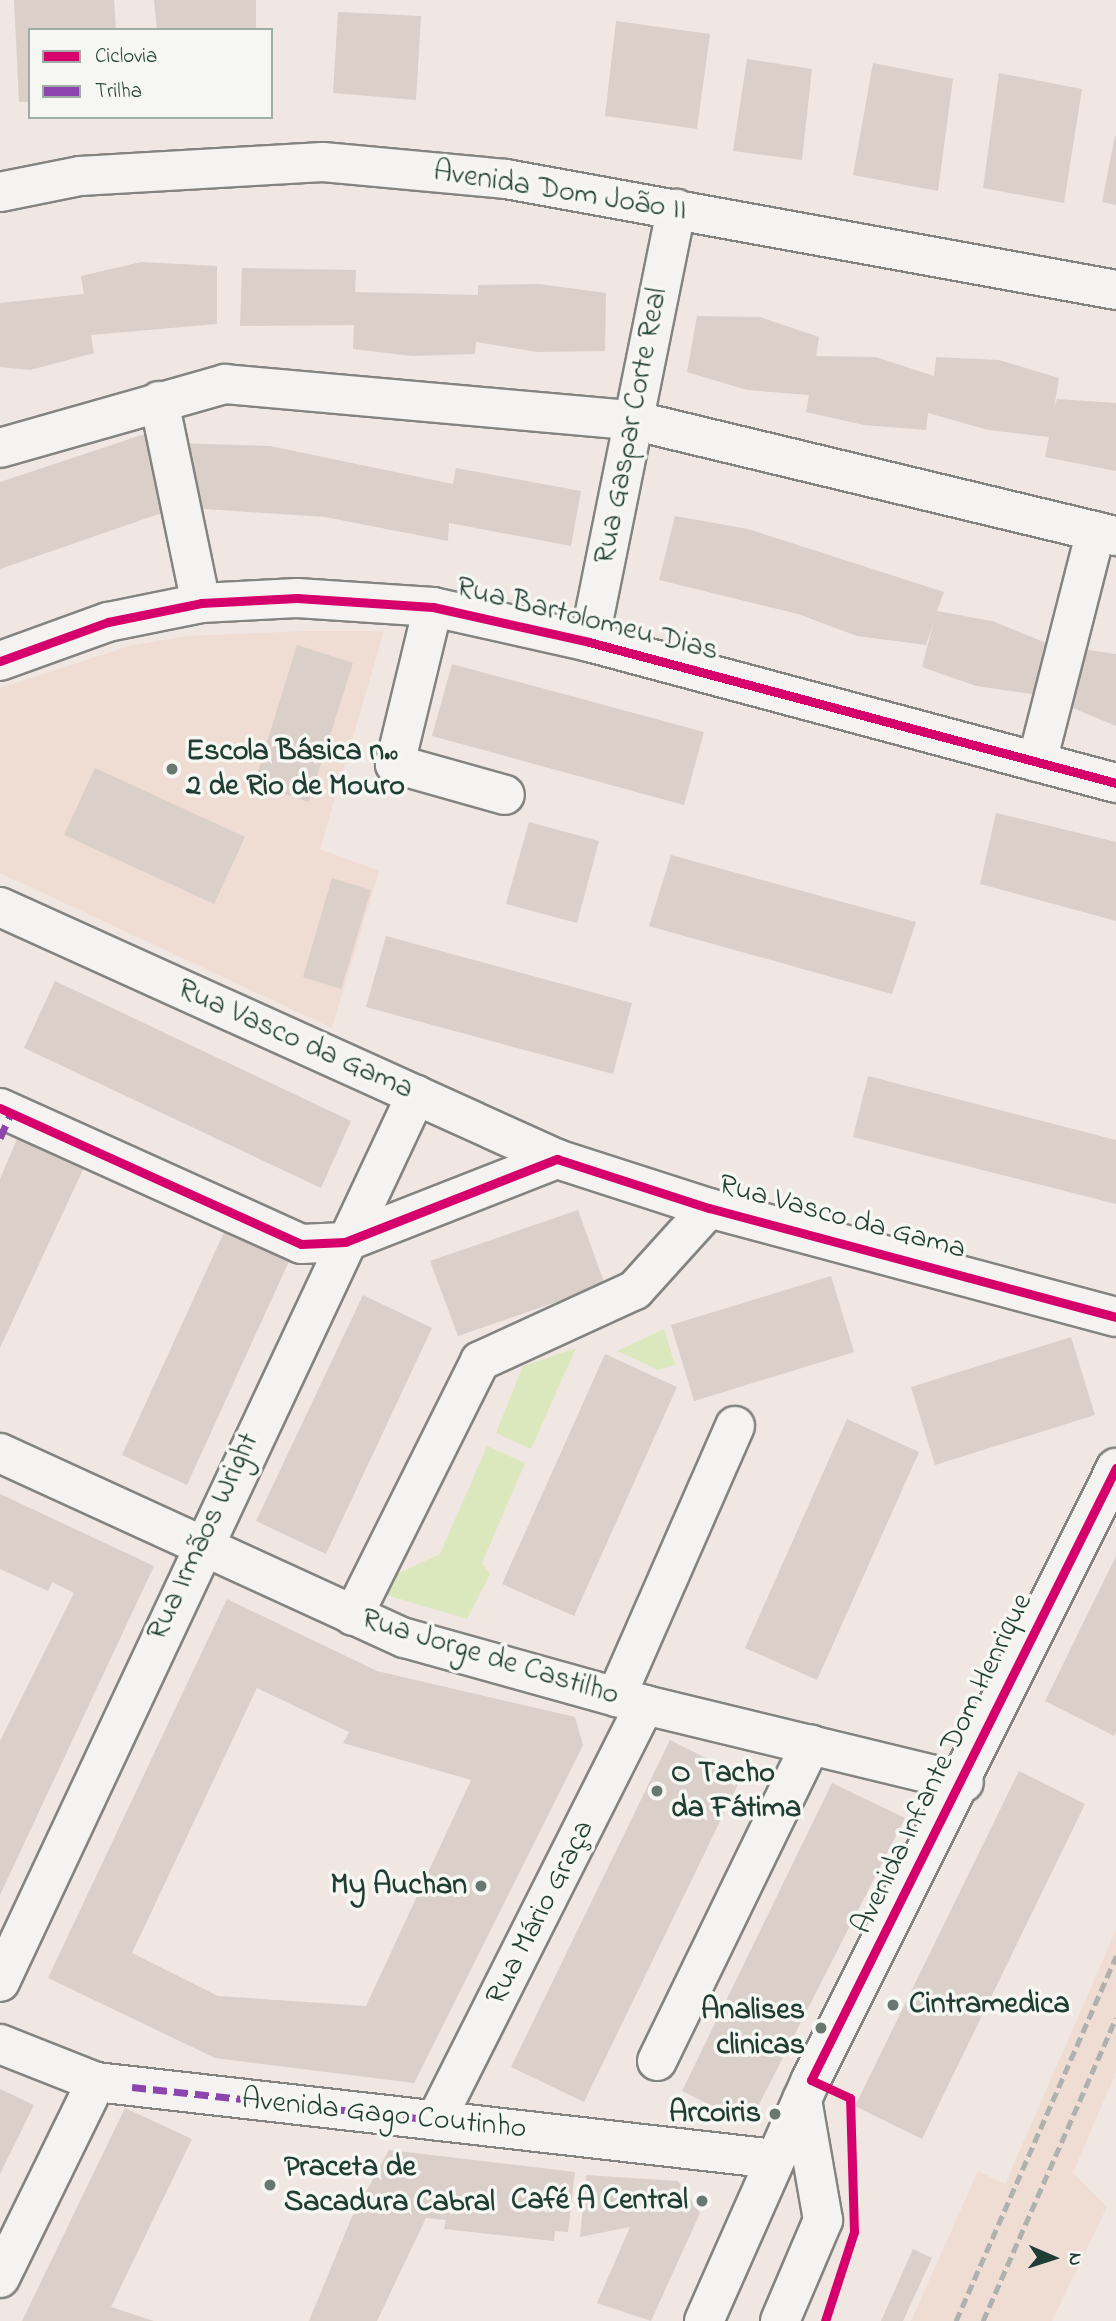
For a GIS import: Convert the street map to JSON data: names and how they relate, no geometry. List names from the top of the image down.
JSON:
{
  "streets": {
    "street": [
      "Avenida Dom João II",
      "Rua Gaspar Corte Real",
      "Rua Bartolomeu Dias",
      "Rua Vasco da Gama",
      "Rua Irmãos Wright",
      "Rua Jorge de Castilho",
      "Avenida Infante Dom Henrique",
      "Rua Mário Graça",
      "Avenida Gago Coutinho"
    ]
  },
  "crossings": [
    ["Avenida Dom João II", "Rua Gaspar Corte Real"],
    ["Rua Gaspar Corte Real", "Rua Bartolomeu Dias"],
    ["Rua Vasco da Gama", "Rua Irmãos Wright"],
    ["Rua Irmãos Wright", "Rua Jorge de Castilho"],
    ["Rua Jorge de Castilho", "Avenida Infante Dom Henrique"],
    ["Rua Jorge de Castilho", "Rua Mário Graça"],
    ["Avenida Infante Dom Henrique", "Avenida Gago Coutinho"],
    ["Rua Mário Graça", "Avenida Gago Coutinho"]
  ],
  "places": [
    "Escola Básica n.º 2 de Rio de Mouro",
    "O Tacho da Fátima",
    "My Auchan",
    "Cintramedica",
    "Analises clinicas",
    "Arcoiris",
    "Praceta de Sacadura Cabral",
    "Café A Central"
  ],
  "legend": ["Ciclovia", "Trilha"],
  "north": "right"
}
